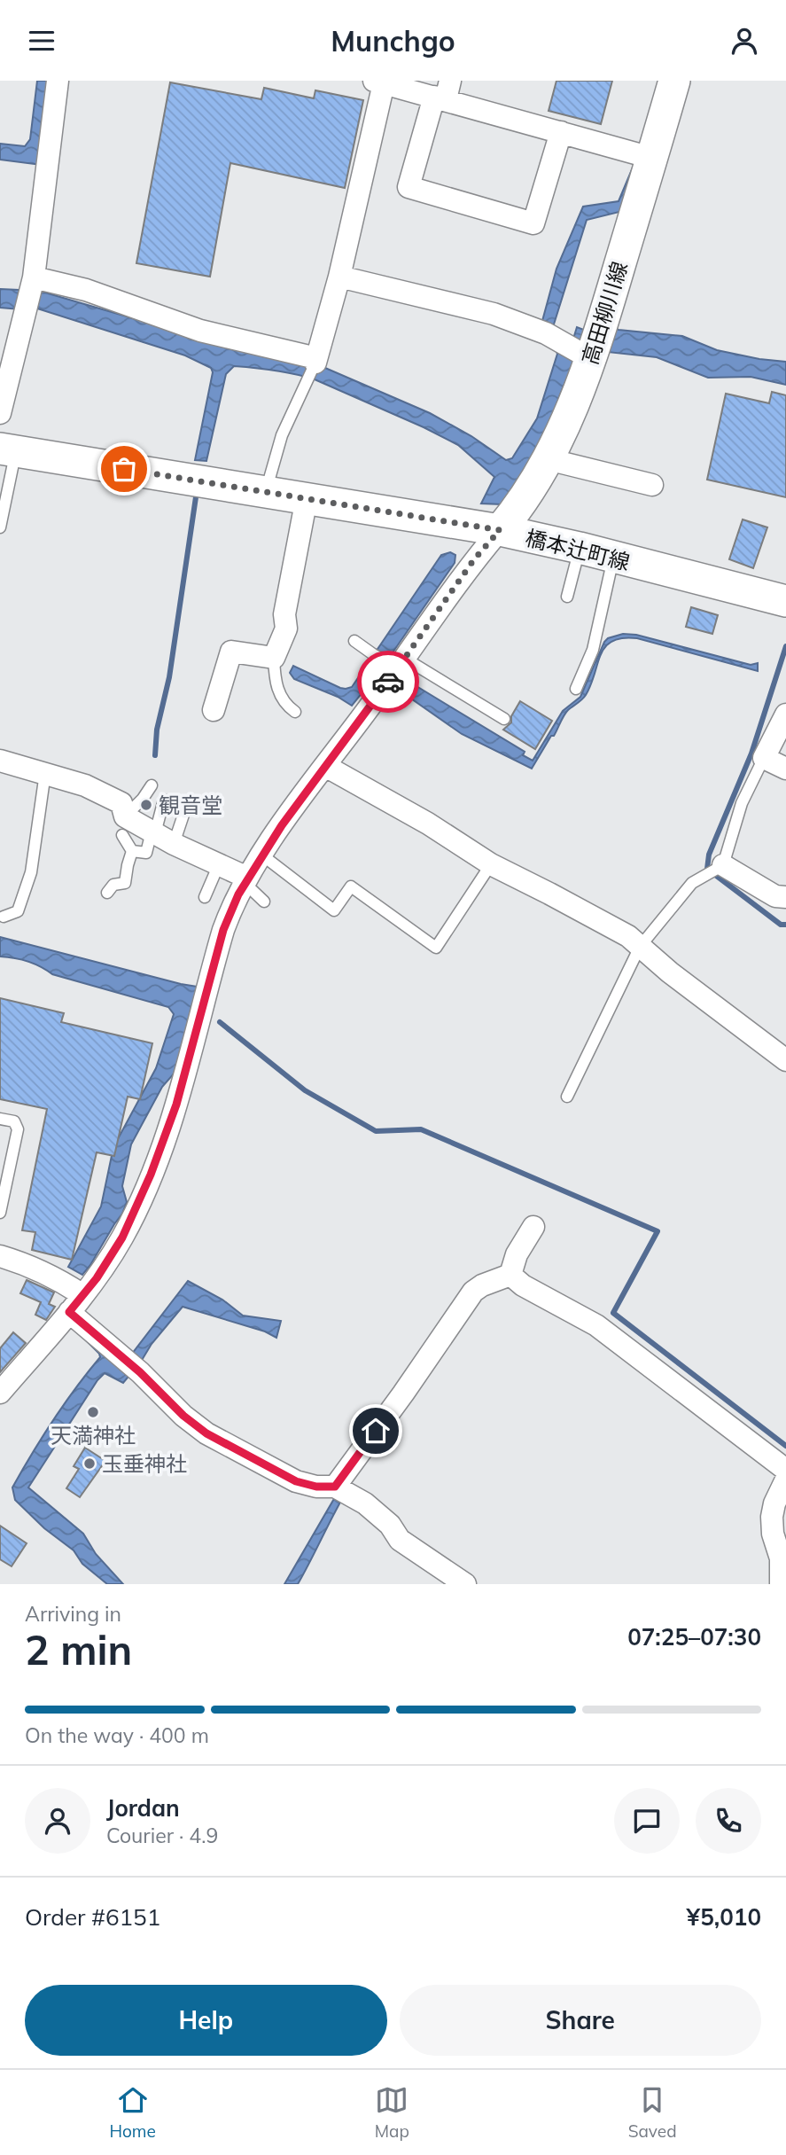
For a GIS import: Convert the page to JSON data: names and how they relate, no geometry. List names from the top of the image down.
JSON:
{
  "streets": {
    "main road": ["高田柳川線", "橋本辻町線"]
  },
  "crossings": [
    ["高田柳川線", "橋本辻町線"]
  ],
  "places": ["観音堂", "天満神社", "玉垂神社"],
  "page": {
    "header": "Munchgo",
    "heading": ["2 min", "Arriving in", "07:25–07:30"],
    "panel": [
      "Jordan",
      "Courier · 4.9",
      "Order #6151",
      "¥5,010"
    ],
    "bar": "On the way · 400 m",
    "buttons": ["Help", "Share"],
    "tabs": ["Home", "Map", "Saved"]
  }
}
